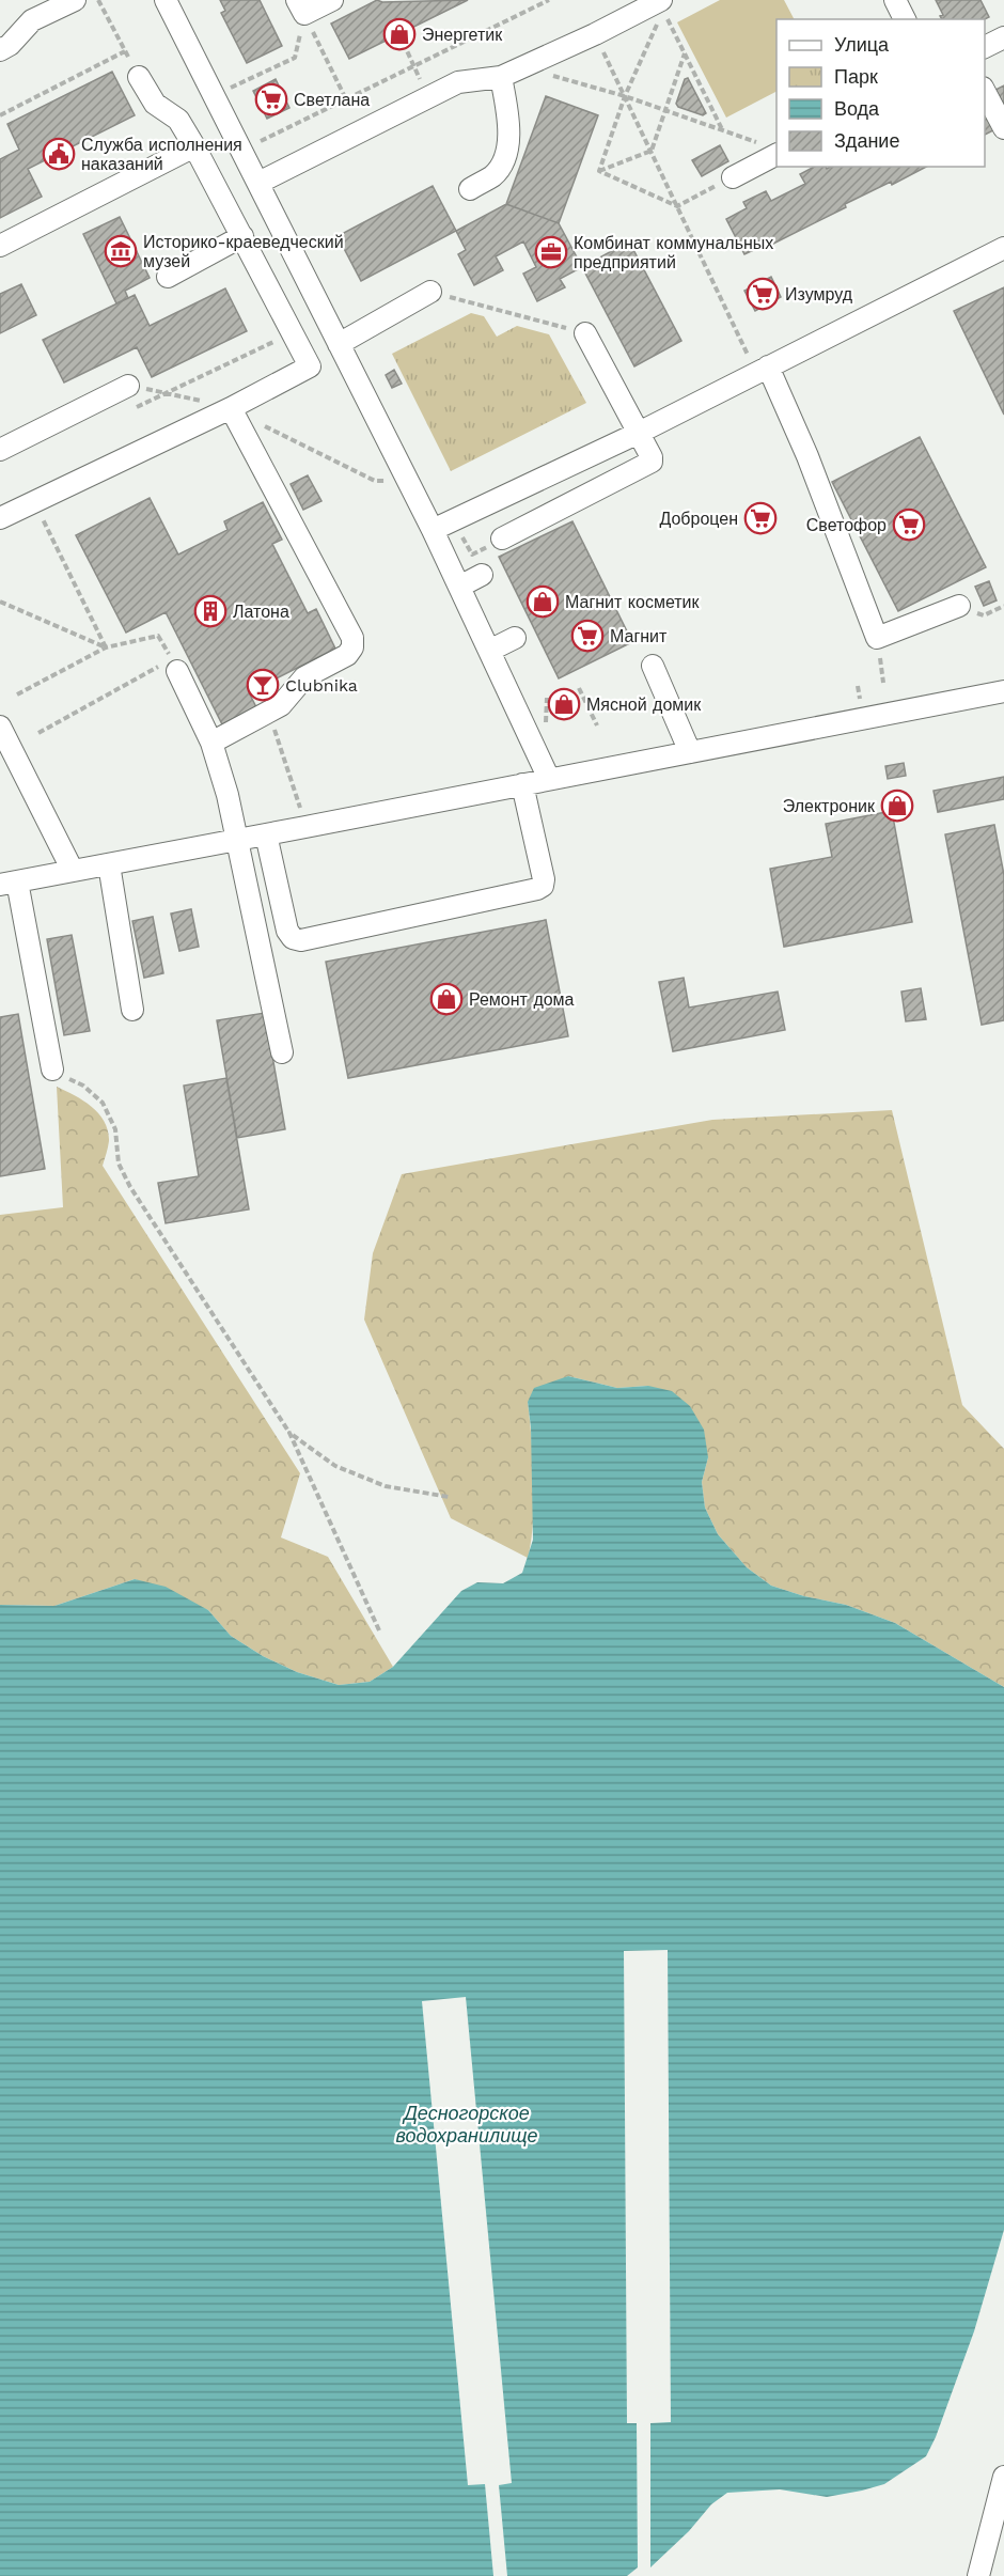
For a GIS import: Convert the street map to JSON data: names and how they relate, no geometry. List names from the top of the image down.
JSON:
{
  "water": ["Десногорское водохранилище"],
  "places": {
    "shop": [
      "Энергетик",
      "Магнит косметик",
      "Мясной домик",
      "Электроник",
      "Ремонт дома"
    ],
    "supermarket": [
      "Светлана",
      "Изумруд",
      "Доброцен",
      "Светофор",
      "Магнит"
    ],
    "public building": ["Служба исполнения наказаний"],
    "museum": ["Историко-краеведческий музей"],
    "office": ["Комбинат коммунальных предприятий"],
    "building": ["Латона"],
    "bar": ["Clubnika"]
  },
  "legend": [
    "Улица",
    "Парк",
    "Вода",
    "Здание"
  ]
}
